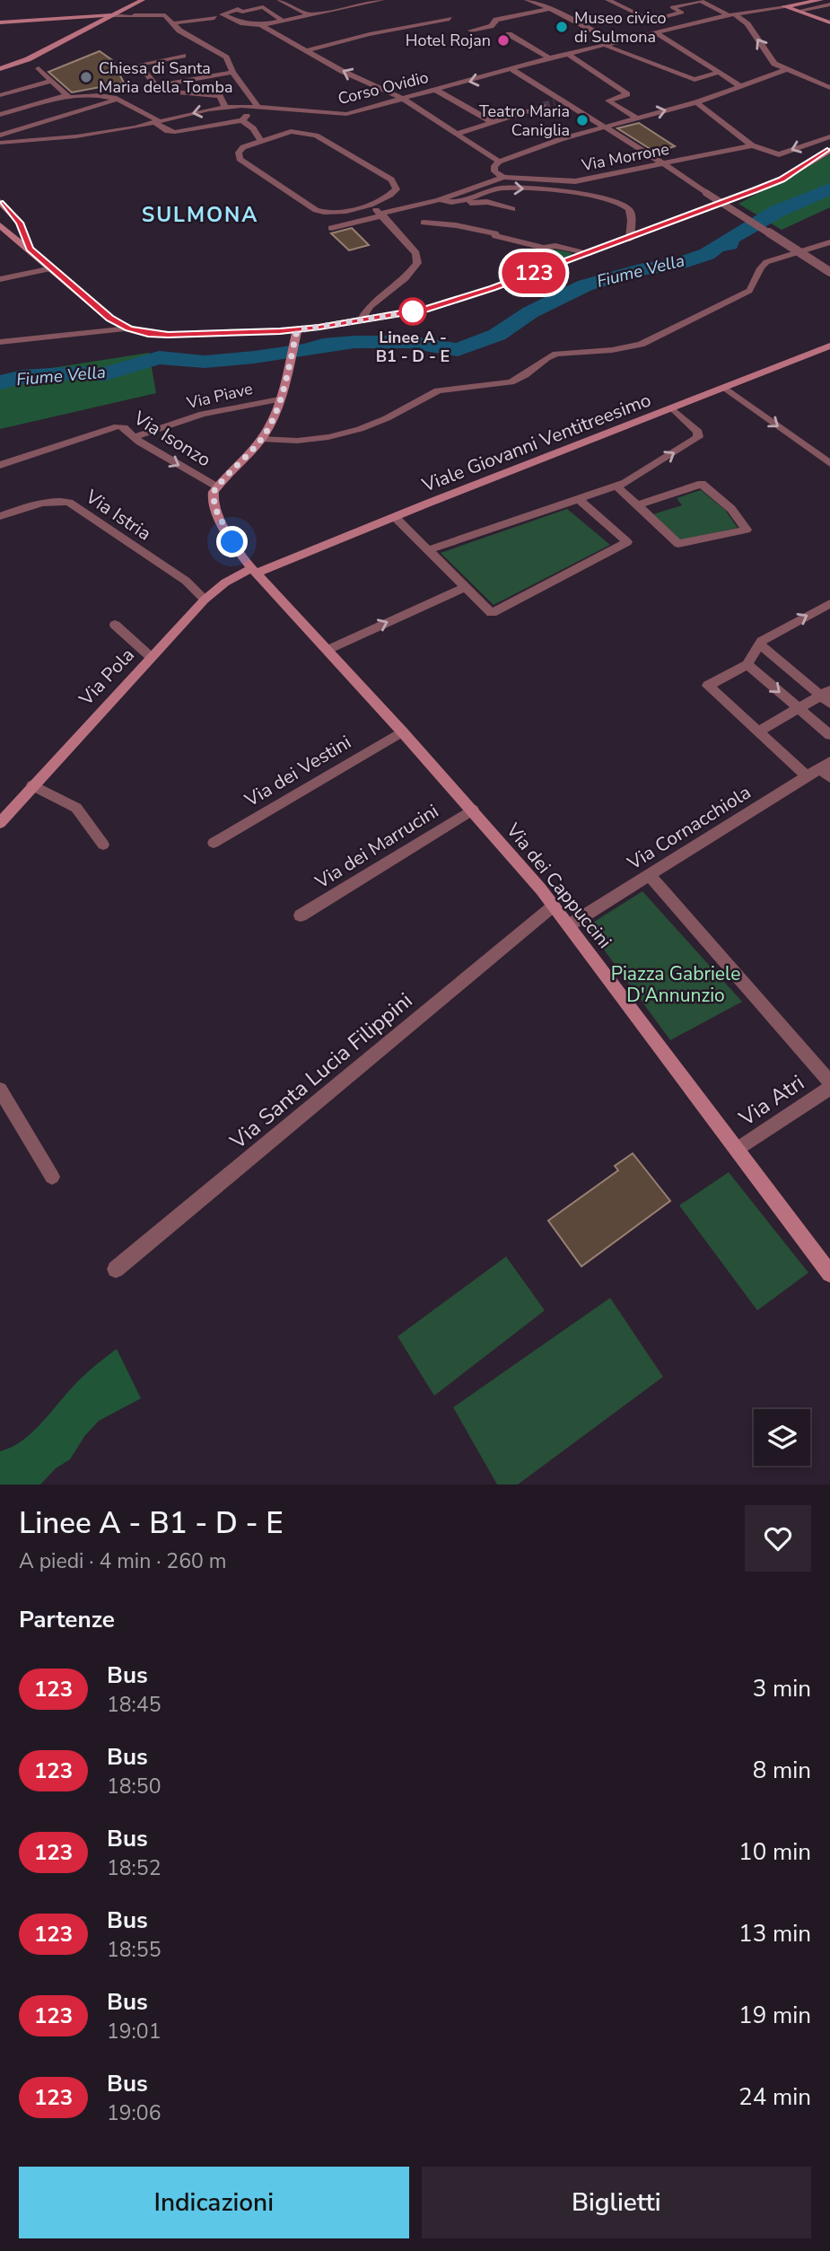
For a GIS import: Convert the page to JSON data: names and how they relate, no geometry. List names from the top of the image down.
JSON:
{
  "streets": {
    "street": [
      "Corso Ovidio",
      "Via Morrone",
      "Via Piave",
      "Via Isonzo",
      "Viale Giovanni Ventitreesimo",
      "Via Istria",
      "Via Pola",
      "Via dei Vestini",
      "Via Cornacchiola",
      "Via dei Marrucini",
      "Via dei Cappuccini",
      "Via Santa Lucia Filippini",
      "Via Atri"
    ]
  },
  "crossings": [
    ["Via Piave", "Via Isonzo"],
    ["Via Isonzo", "Via dei Cappuccini"],
    ["Viale Giovanni Ventitreesimo", "Via Pola"],
    ["Viale Giovanni Ventitreesimo", "Via dei Cappuccini"],
    ["Via Istria", "Via Pola"],
    ["Via Pola", "Via dei Cappuccini"],
    ["Via dei Vestini", "Via dei Cappuccini"],
    ["Via Cornacchiola", "Via dei Cappuccini"],
    ["Via dei Marrucini", "Via dei Cappuccini"],
    ["Via dei Cappuccini", "Via Santa Lucia Filippini"],
    ["Via dei Cappuccini", "Via Atri"]
  ],
  "one_way": ["Via Isonzo"],
  "districts": ["SULMONA"],
  "water": ["Fiume Vella"],
  "parks": ["Piazza Gabriele D'Annunzio"],
  "places": [
    "Museo civico di Sulmona",
    "Hotel Rojan",
    "Chiesa di Santa Maria della Tomba",
    "Teatro Maria Caniglia",
    "Linee A - B1 - D - E"
  ],
  "lines": ["bus line 123"],
  "page": {
    "on_map": "123",
    "heading": [
      ["Linee A - B1 - D - E", "A piedi · 4 min · 260 m"],
      "Partenze"
    ],
    "list": [
      {
        "mark": "123",
        "name": "Bus",
        "note": "18:45",
        "value": "3 min"
      },
      {
        "mark": "123",
        "name": "Bus",
        "note": "18:50",
        "value": "8 min"
      },
      {
        "mark": "123",
        "name": "Bus",
        "note": "18:52",
        "value": "10 min"
      },
      {
        "mark": "123",
        "name": "Bus",
        "note": "18:55",
        "value": "13 min"
      },
      {
        "mark": "123",
        "name": "Bus",
        "note": "19:01",
        "value": "19 min"
      },
      {
        "mark": "123",
        "name": "Bus",
        "note": "19:06",
        "value": "24 min"
      }
    ],
    "buttons": ["Indicazioni", "Biglietti"]
  }
}
